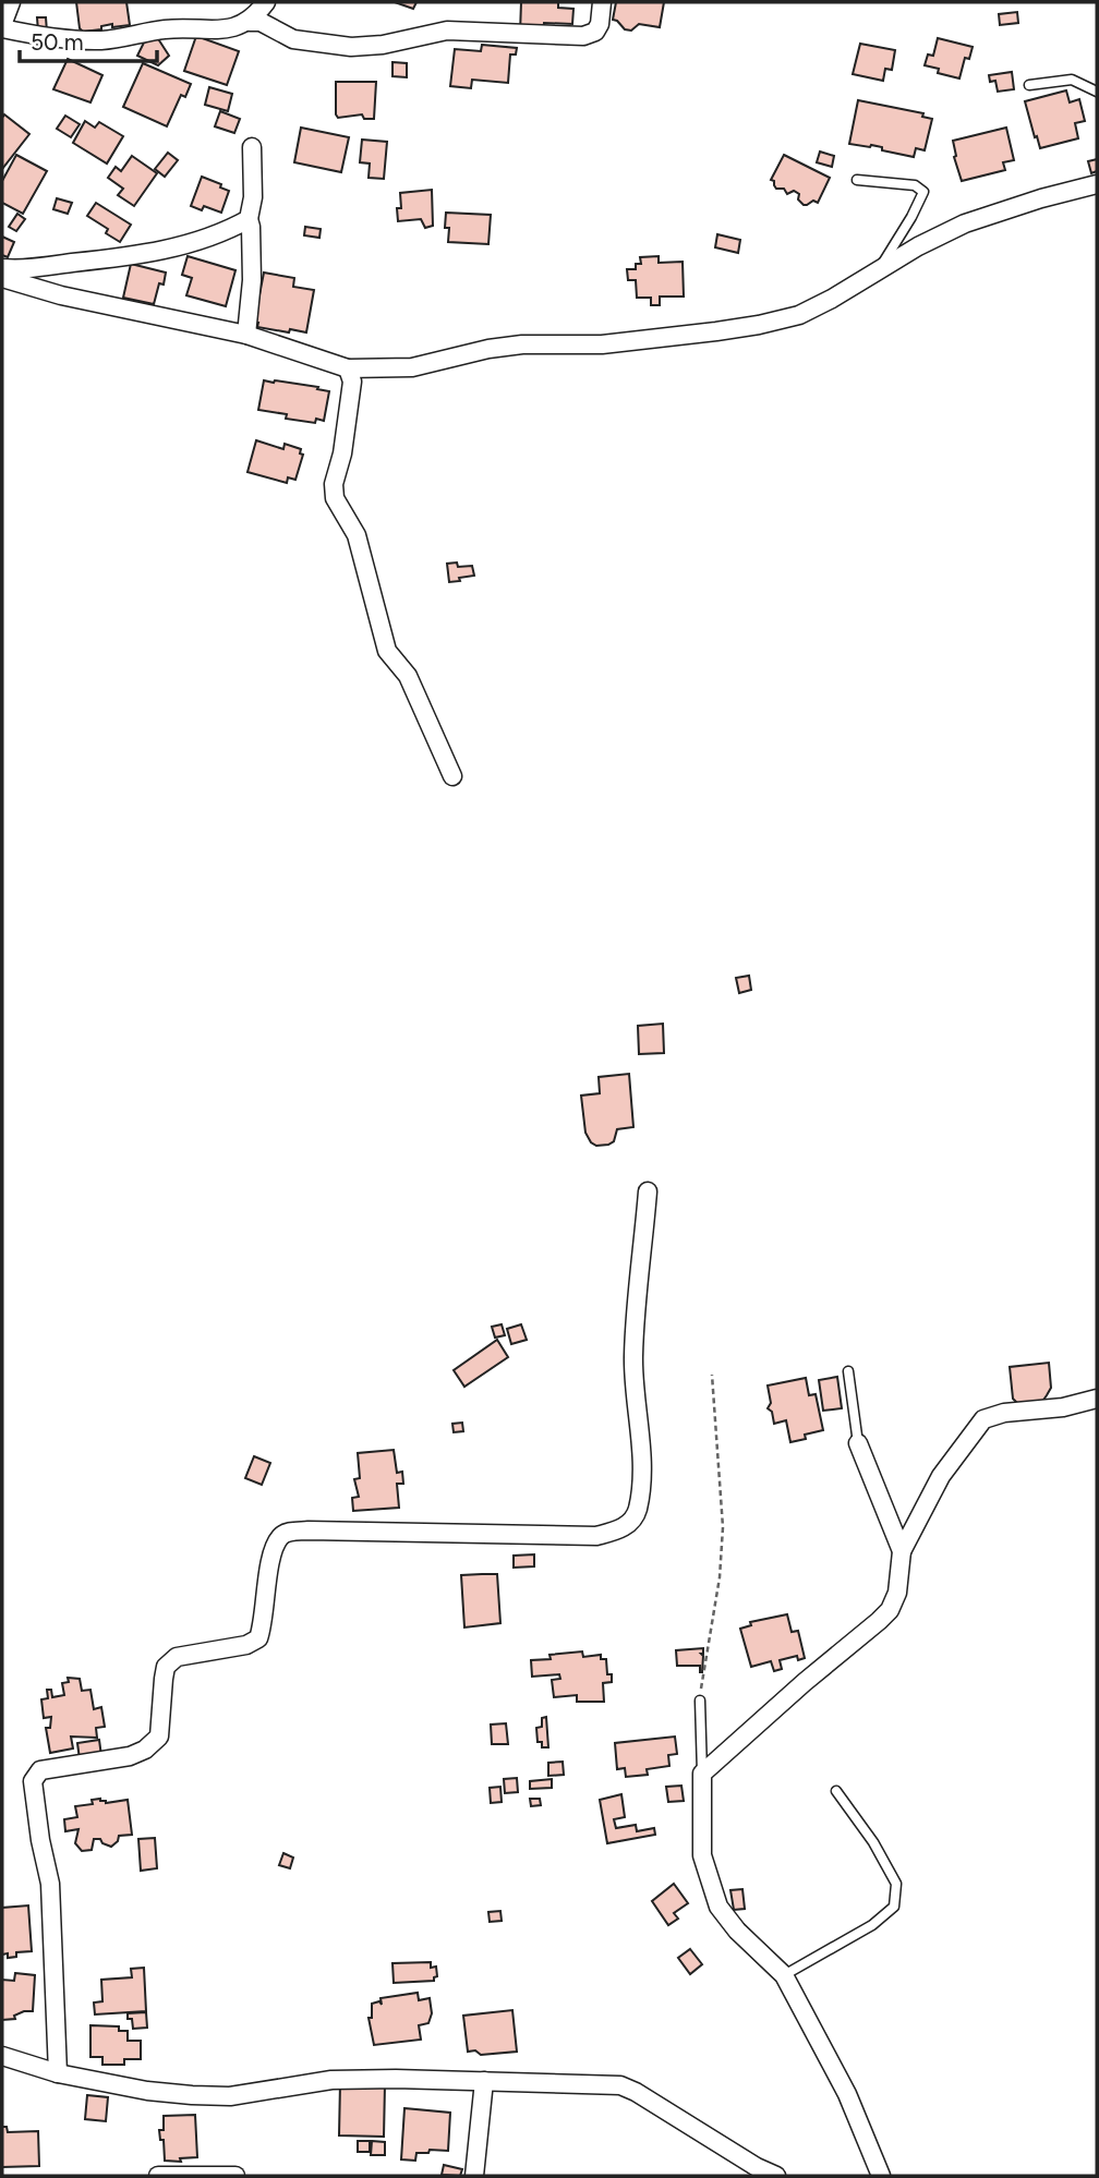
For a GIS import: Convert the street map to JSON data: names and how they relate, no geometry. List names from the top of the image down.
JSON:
{
  "scale_bar": "50 m"
}
